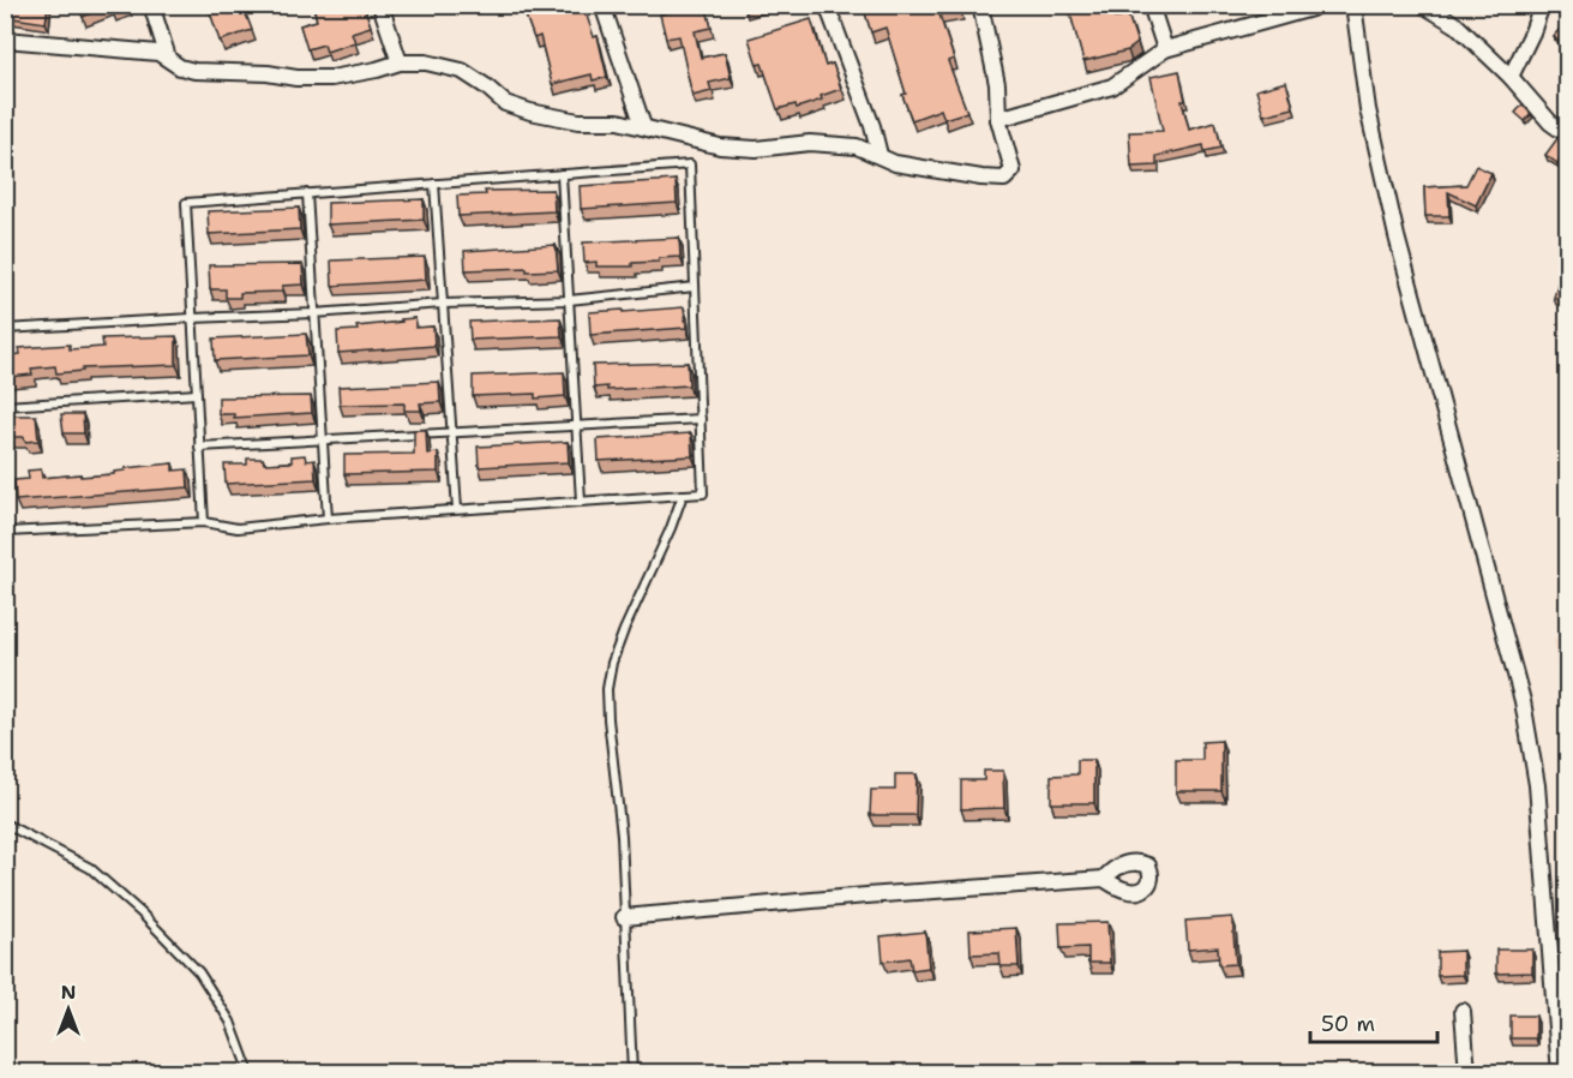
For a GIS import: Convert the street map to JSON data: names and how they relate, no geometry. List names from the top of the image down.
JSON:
{
  "scale_bar": "50 m",
  "north": "top"
}
